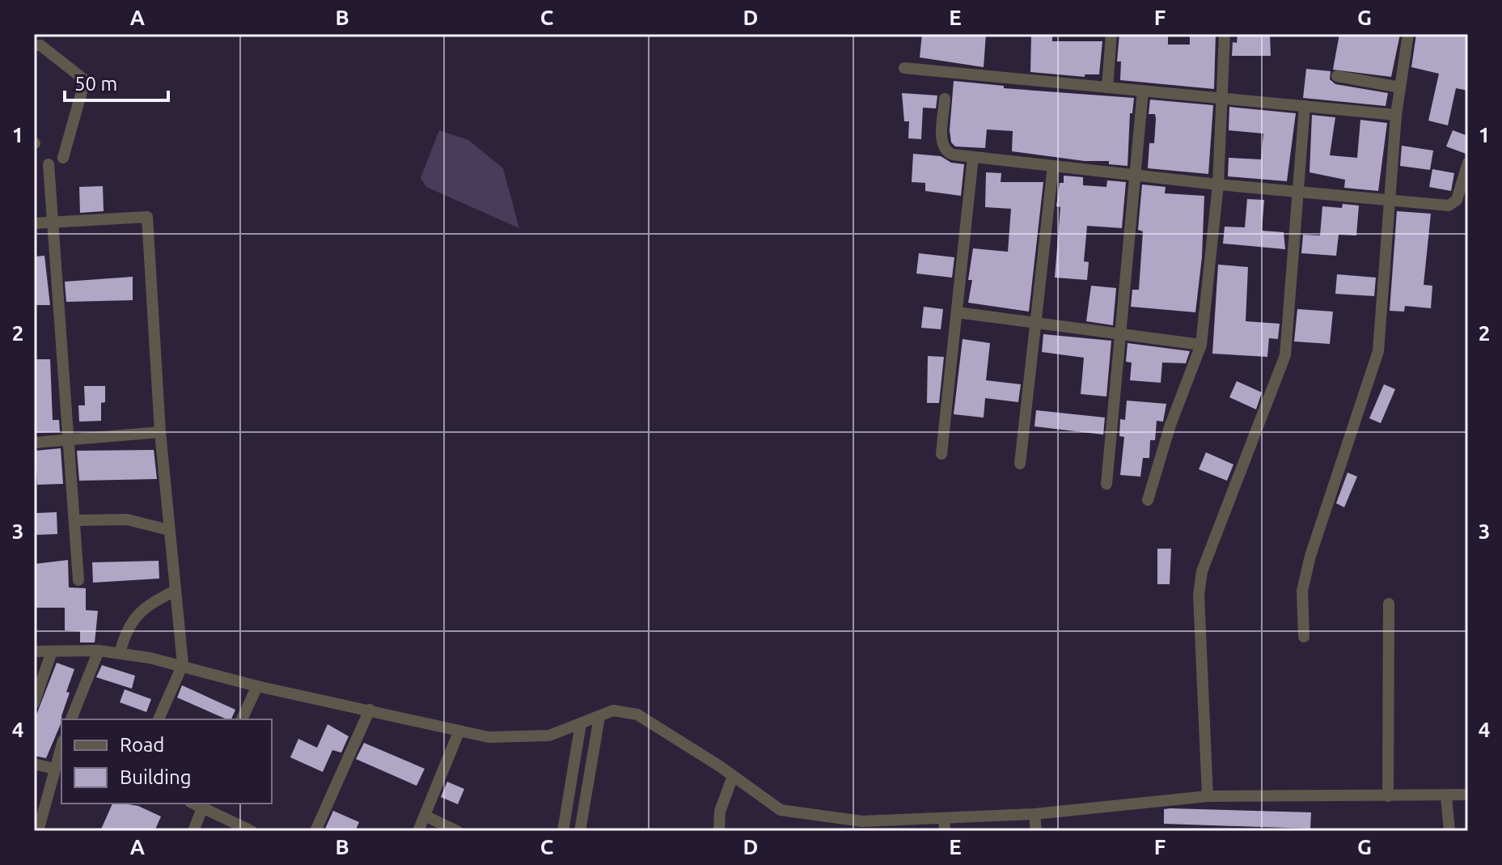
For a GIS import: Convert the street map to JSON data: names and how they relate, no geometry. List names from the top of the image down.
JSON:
{
  "legend": ["Road", "Building"],
  "scale_bar": "50 m",
  "grid": {
    "columns": [
      "A",
      "B",
      "C",
      "D",
      "E",
      "F",
      "G"
    ],
    "rows": [
      "1",
      "2",
      "3",
      "4"
    ]
  }
}
